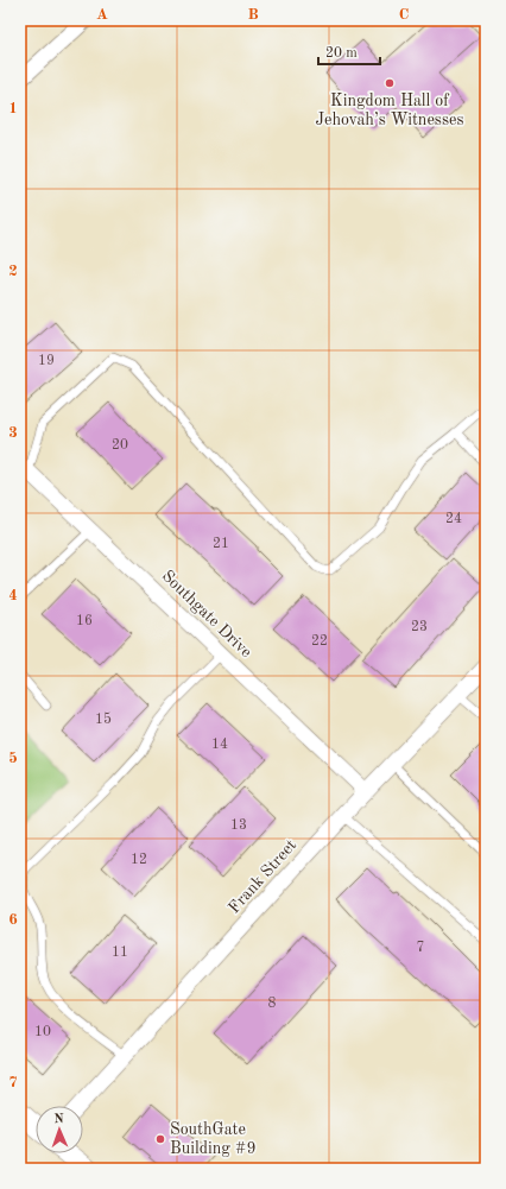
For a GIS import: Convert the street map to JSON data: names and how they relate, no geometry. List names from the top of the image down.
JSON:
{
  "streets": {
    "street": ["Southgate Drive", "Frank Street"]
  },
  "crossings": [
    ["Southgate Drive", "Frank Street"]
  ],
  "places": ["Kingdom Hall of Jehovah’s Witnesses", "SouthGate Building #9"],
  "house_numbers": [
    "19",
    "20",
    "24",
    "21",
    "16",
    "23",
    "22",
    "15",
    "14",
    "13",
    "12",
    "7",
    "11",
    "8",
    "10"
  ],
  "scale_bar": "20 m",
  "north": "top",
  "grid": {
    "columns": ["A", "B", "C"],
    "rows": [
      "1",
      "2",
      "3",
      "4",
      "5",
      "6",
      "7"
    ]
  }
}
